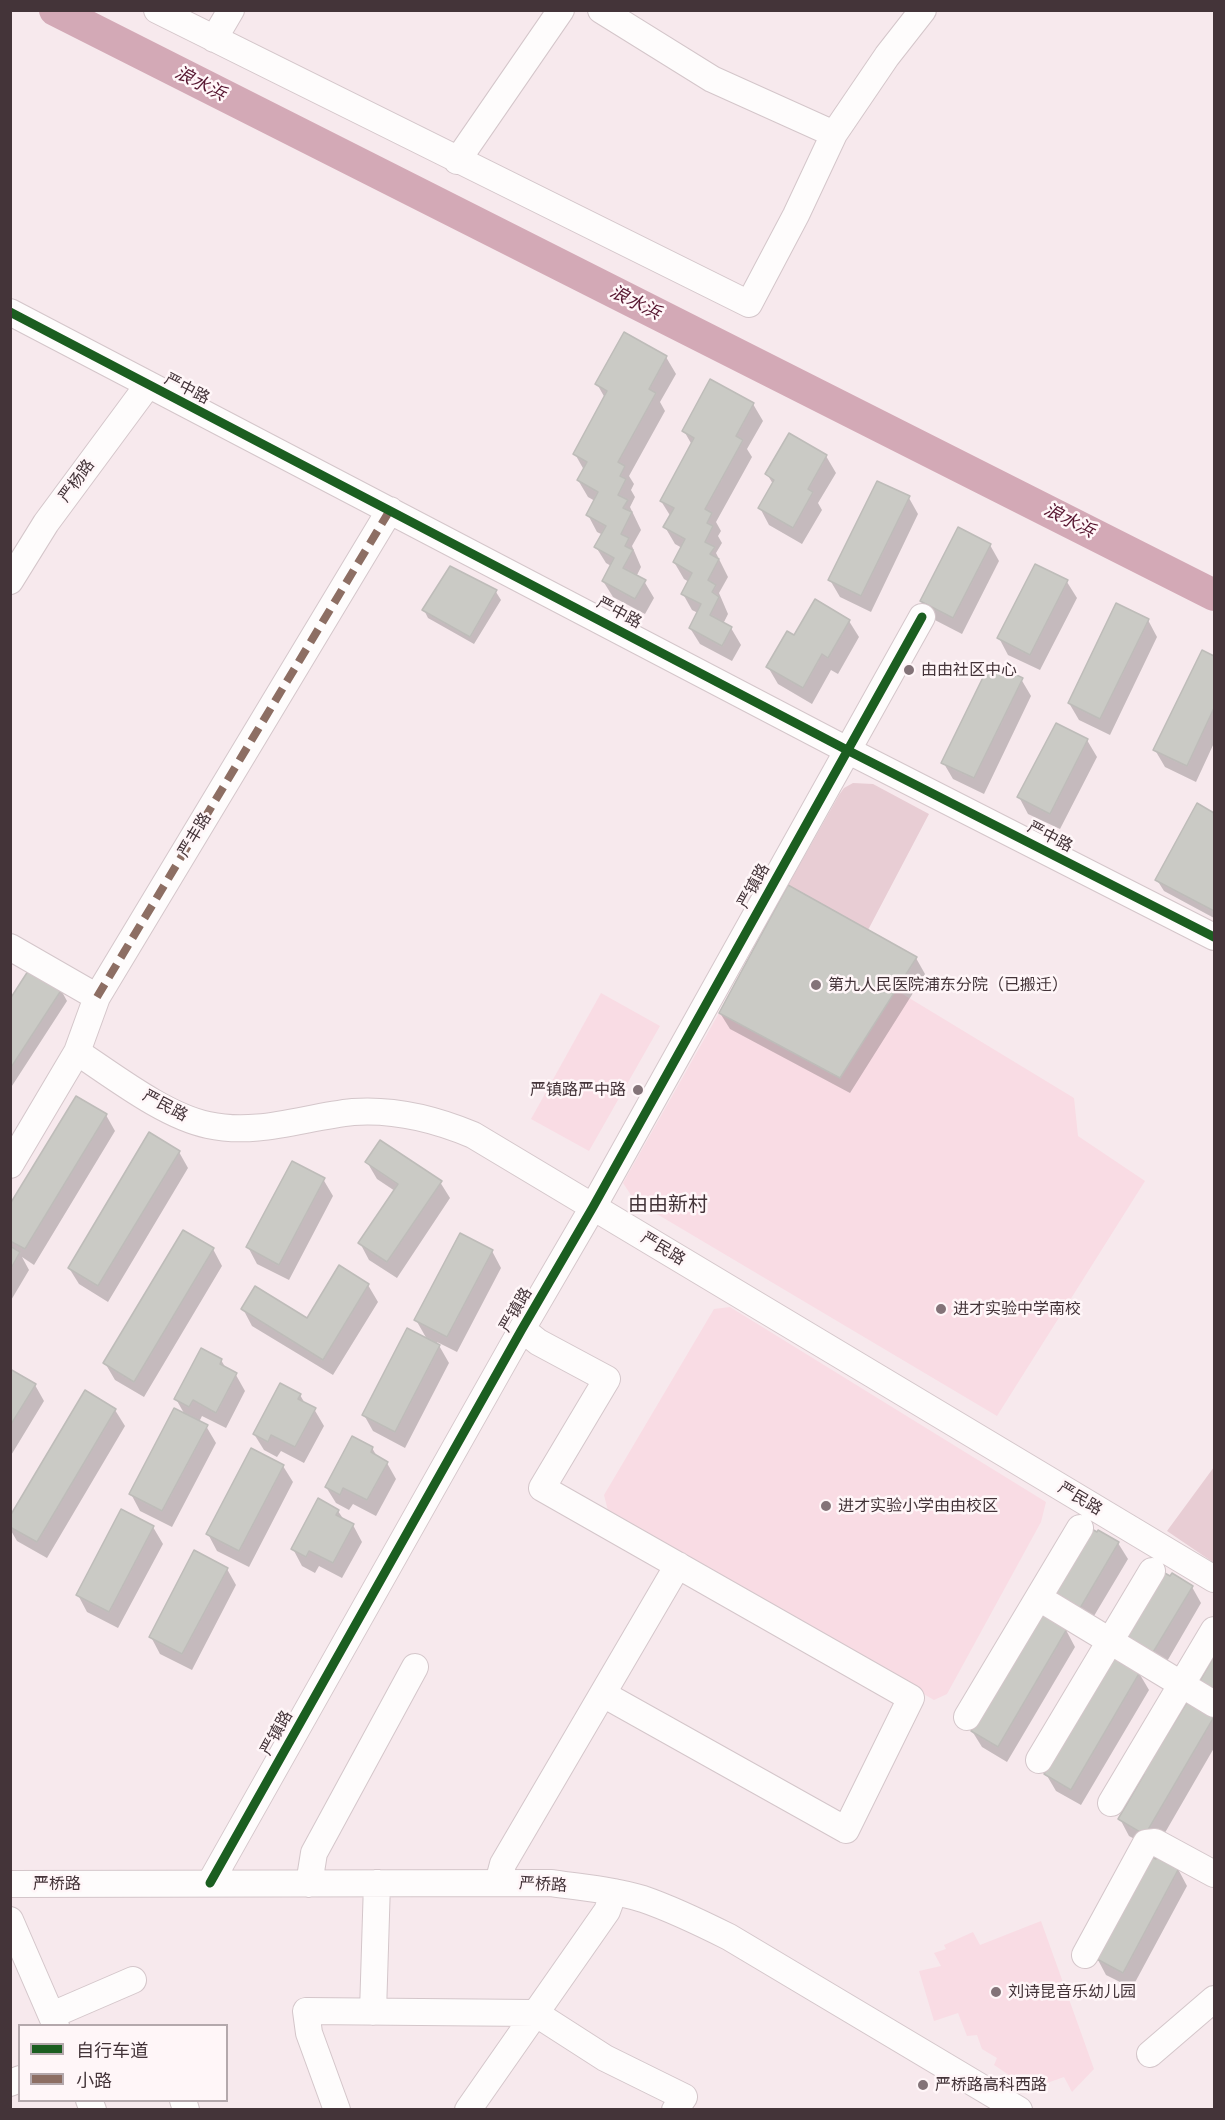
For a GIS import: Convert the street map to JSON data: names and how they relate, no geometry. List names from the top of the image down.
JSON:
{
  "streets": {
    "street": [
      "严中路",
      "严杨路",
      "严丰路",
      "严镇路",
      "严民路",
      "严桥路"
    ]
  },
  "crossings": [
    ["严中路", "严杨路"],
    ["严中路", "严丰路"],
    ["严中路", "严镇路"],
    ["严丰路", "严民路"],
    ["严镇路", "严民路"],
    ["严镇路", "严桥路"]
  ],
  "districts": ["由由新村"],
  "water": ["浪水浜"],
  "places": [
    "由由社区中心",
    "第九人民医院浦东分院（已搬迁）",
    "严镇路严中路",
    "进才实验中学南校",
    "进才实验小学由由校区",
    "刘诗昆音乐幼儿园",
    "严桥路高科西路"
  ],
  "legend": ["自行车道", "小路"]
}
